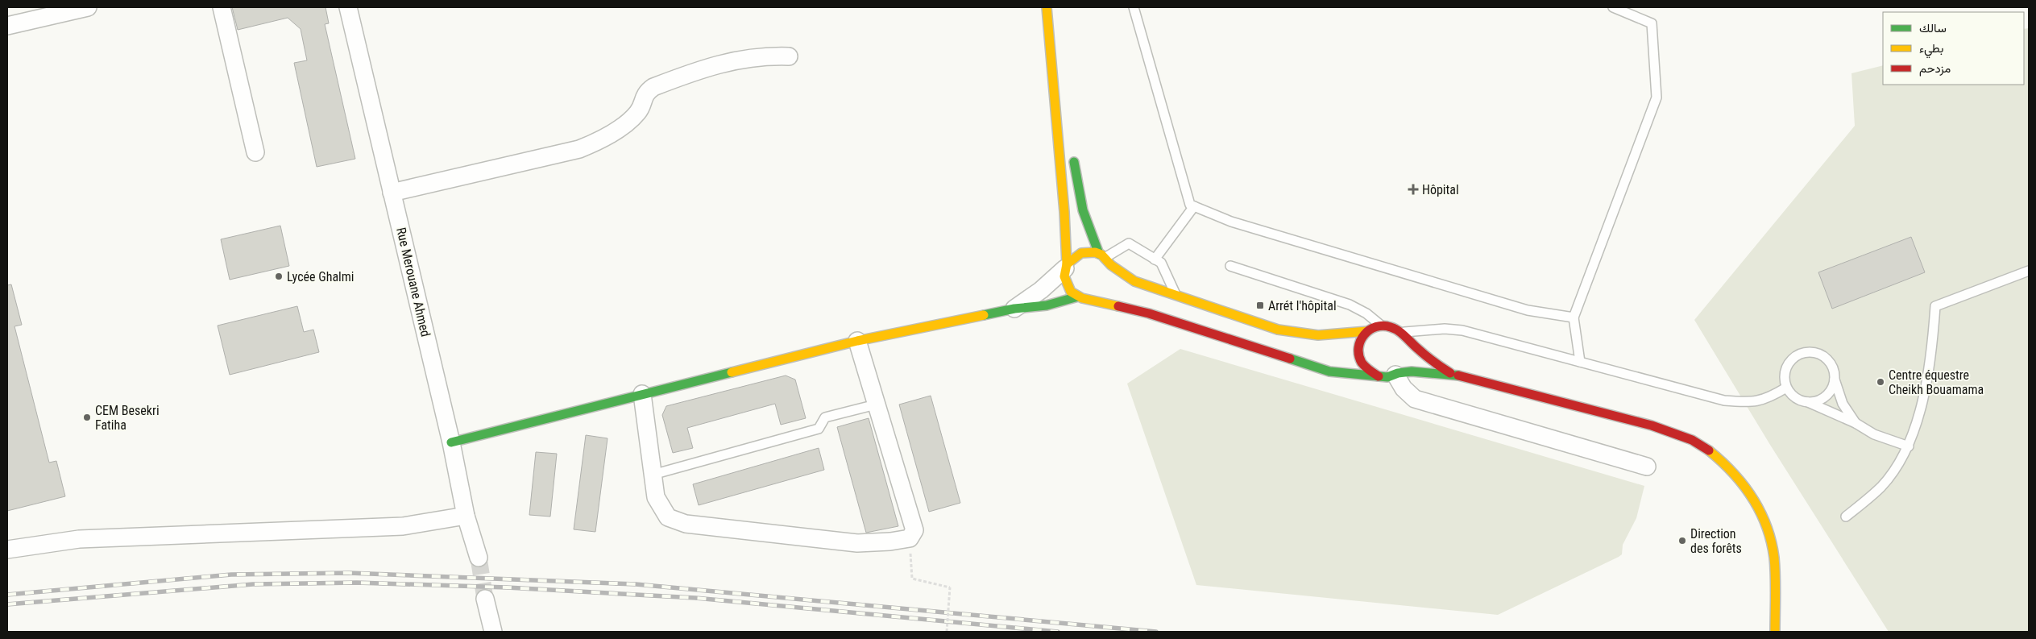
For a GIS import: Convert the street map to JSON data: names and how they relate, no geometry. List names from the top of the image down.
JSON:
{
  "streets": {
    "street": ["Rue Merouane Ahmed"]
  },
  "places": {
    "health": ["Hôpital"],
    "other": [
      "Lycée Ghalmi",
      "Centre équestre Cheikh Bouamama",
      "CEM Besekri Fatiha",
      "Direction des forêts"
    ],
    "transit": ["Arrét l'hôpital"]
  },
  "legend": ["سالك", "بطيء", "مزدحم"]
}
